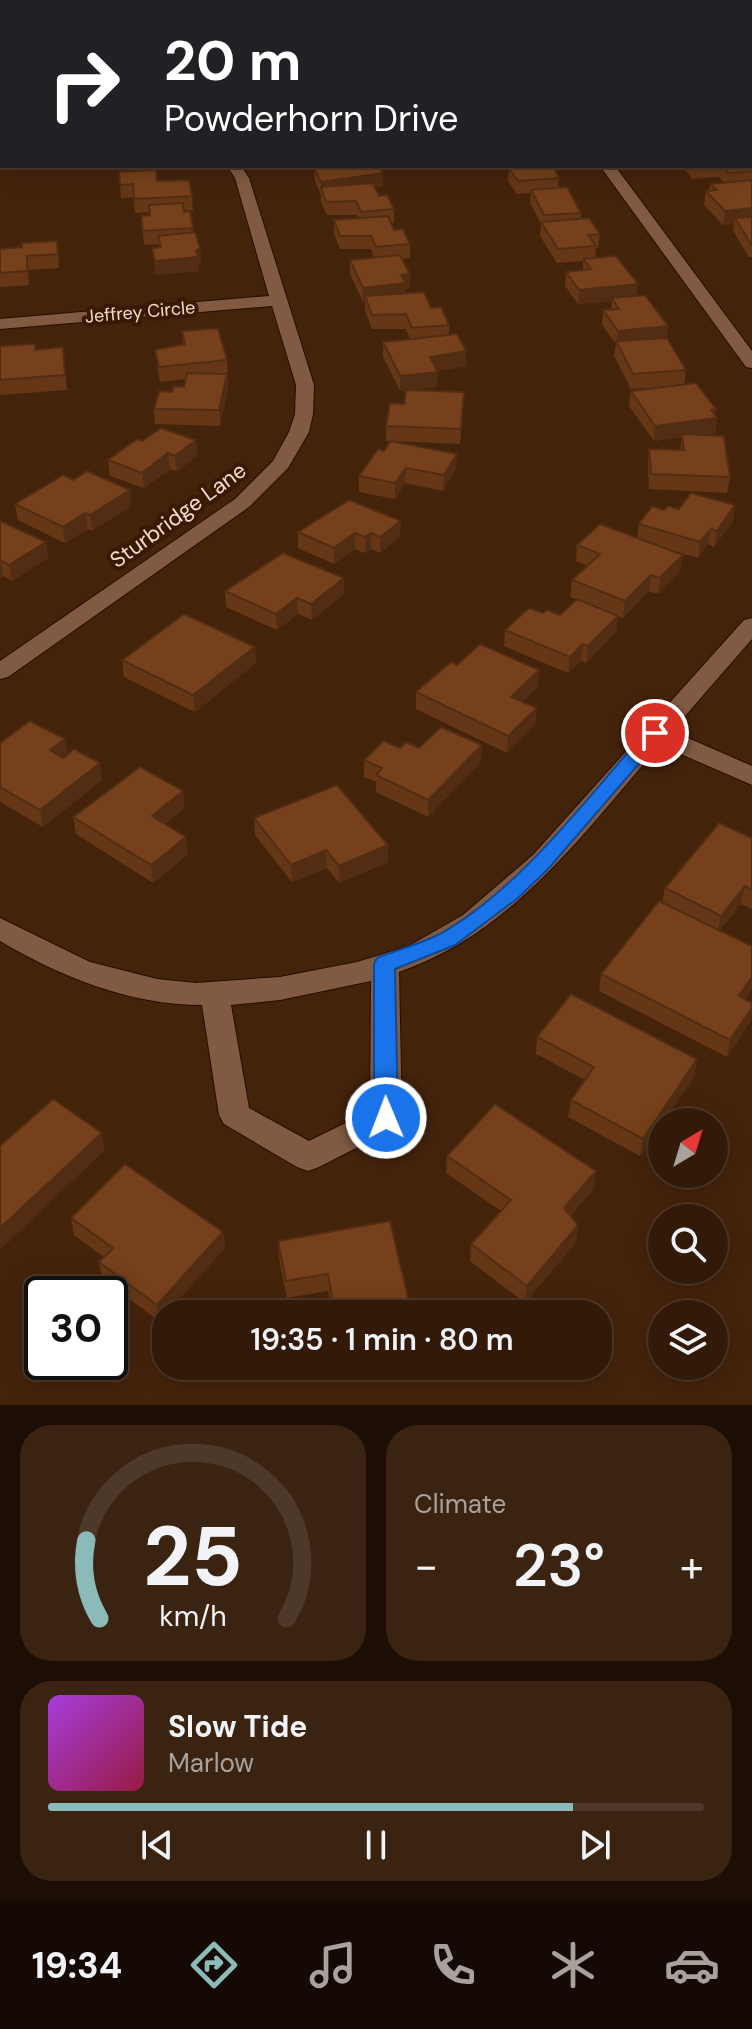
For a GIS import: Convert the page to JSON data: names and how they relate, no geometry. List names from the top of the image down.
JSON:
{
  "streets": {
    "street": ["Jeffrey Circle", "Sturbridge Lane"]
  },
  "crossings": [
    ["Jeffrey Circle", "Sturbridge Lane"]
  ],
  "north": "top right",
  "page": {
    "turn": ["20 m", "Powderhorn Drive"],
    "limit": "30",
    "trip": "19:35 · 1 min · 80 m",
    "tile": "Climate",
    "heat": ["−", "23°", "+"],
    "song": ["Slow Tide", "Marlow"],
    "tabs": "19:34",
    "gauge": ["25", "km/h"]
  }
}
